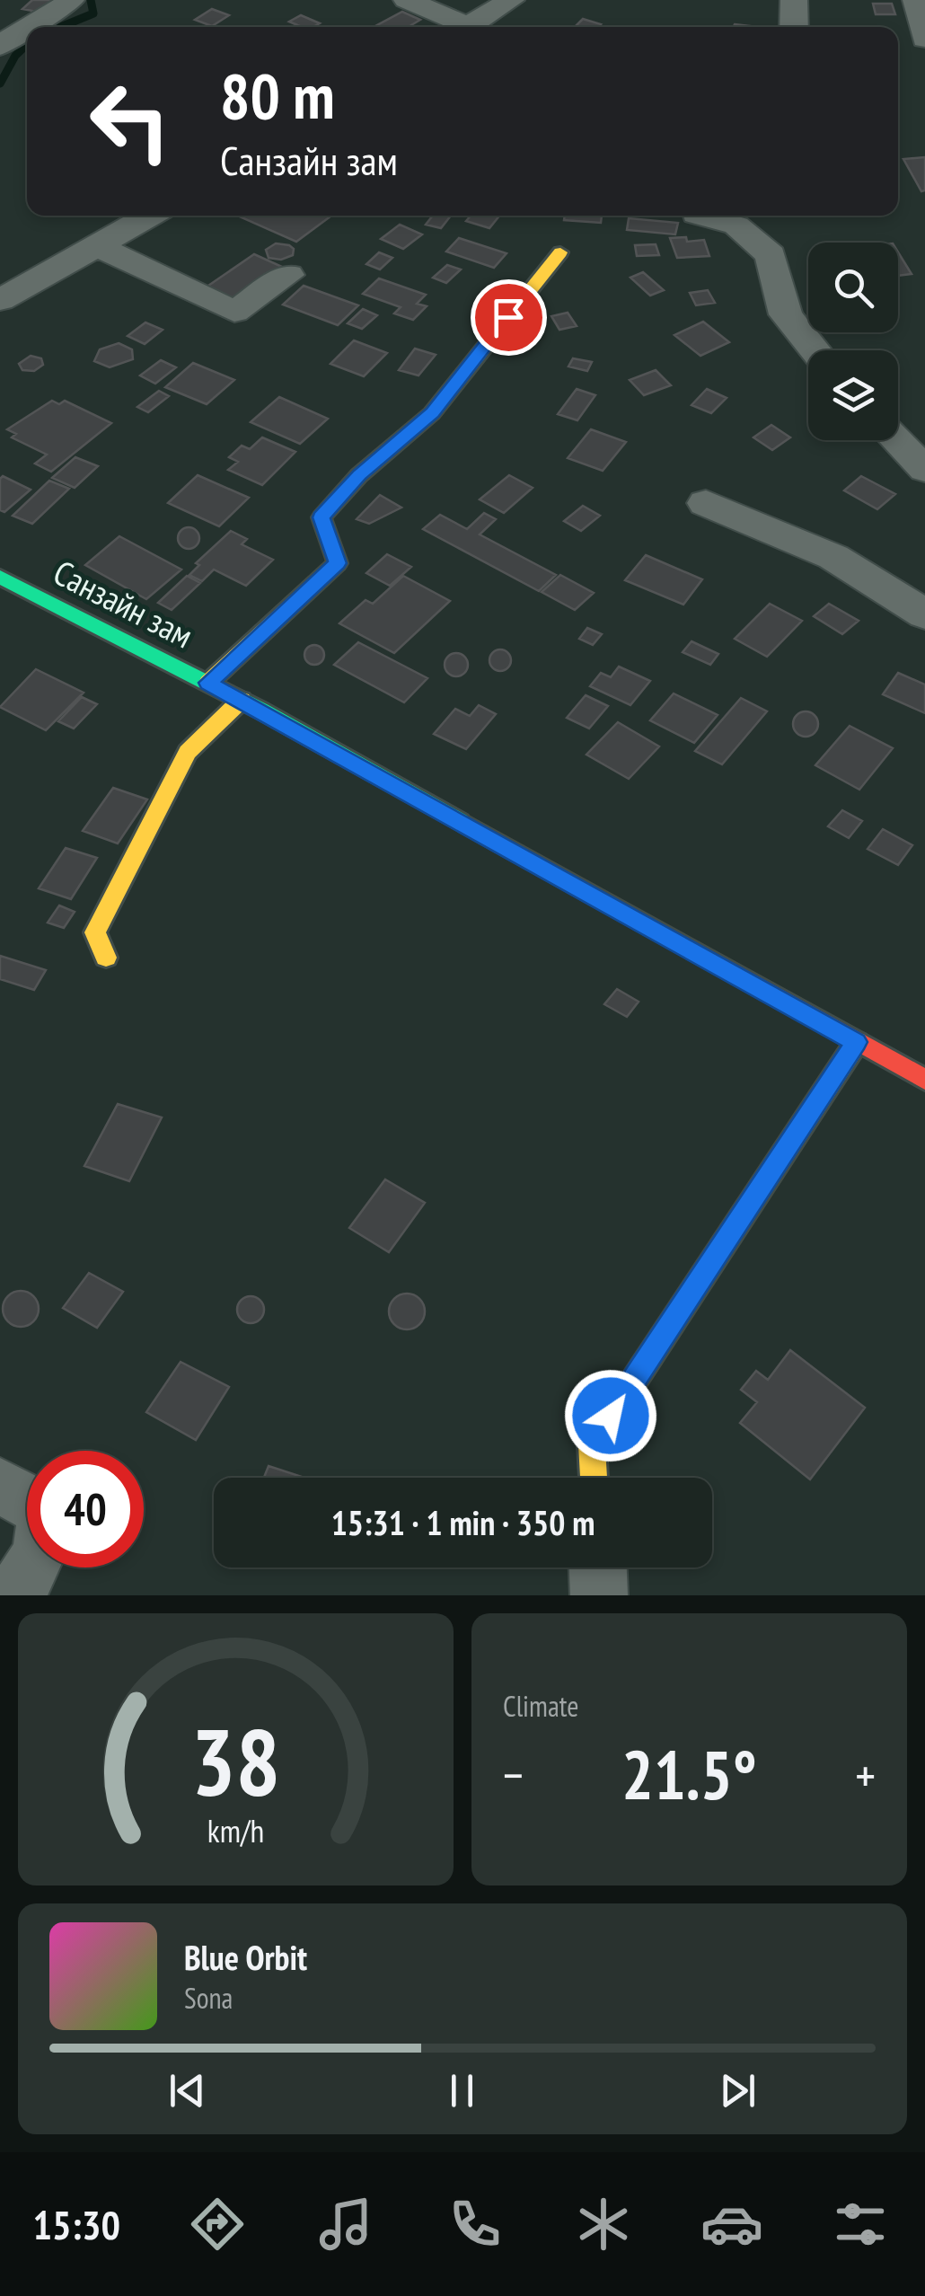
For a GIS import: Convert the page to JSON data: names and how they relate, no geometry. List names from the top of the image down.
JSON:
{
  "streets": {
    "street": ["Санзайн зам"]
  },
  "page": {
    "turn": ["80 m", "Санзайн зам"],
    "limit": "40",
    "trip": "15:31 · 1 min · 350 m",
    "tile": "Climate",
    "heat": ["−", "21.5°", "+"],
    "song": ["Blue Orbit", "Sona"],
    "tabs": "15:30",
    "gauge": ["38", "km/h"]
  }
}
